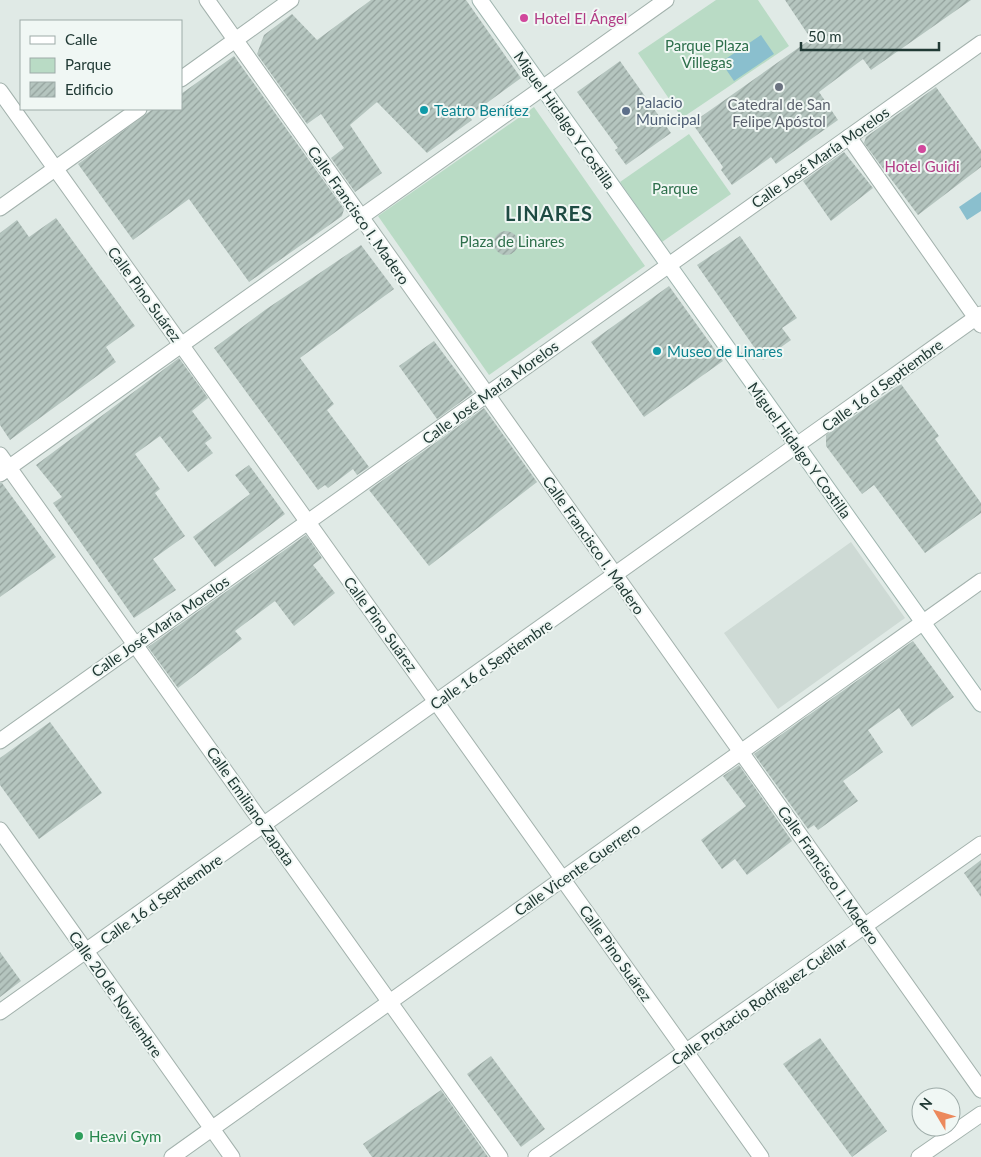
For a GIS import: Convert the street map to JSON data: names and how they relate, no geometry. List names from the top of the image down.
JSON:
{
  "streets": {
    "street": [
      "Miguel Hidalgo Y Costilla",
      "Calle José María Morelos",
      "Calle Francisco I. Madero",
      "Calle Pino Suárez",
      "Calle 16 d Septiembre",
      "Calle Emiliano Zapata",
      "Calle Vicente Guerrero",
      "Calle 20 de Noviembre",
      "Calle Protacio Rodríguez Cuéllar"
    ]
  },
  "crossings": [
    ["Miguel Hidalgo Y Costilla", "Calle José María Morelos"],
    ["Miguel Hidalgo Y Costilla", "Calle 16 d Septiembre"],
    ["Miguel Hidalgo Y Costilla", "Calle Vicente Guerrero"],
    ["Calle José María Morelos", "Calle Francisco I. Madero"],
    ["Calle José María Morelos", "Calle Pino Suárez"],
    ["Calle José María Morelos", "Calle Emiliano Zapata"],
    ["Calle Francisco I. Madero", "Calle 16 d Septiembre"],
    ["Calle Francisco I. Madero", "Calle Vicente Guerrero"],
    ["Calle Francisco I. Madero", "Calle Protacio Rodríguez Cuéllar"],
    ["Calle Pino Suárez", "Calle 16 d Septiembre"],
    ["Calle Pino Suárez", "Calle Vicente Guerrero"],
    ["Calle Pino Suárez", "Calle Protacio Rodríguez Cuéllar"],
    ["Calle 16 d Septiembre", "Calle Emiliano Zapata"],
    ["Calle 16 d Septiembre", "Calle 20 de Noviembre"],
    ["Calle Emiliano Zapata", "Calle Vicente Guerrero"],
    ["Calle Vicente Guerrero", "Calle 20 de Noviembre"]
  ],
  "districts": ["LINARES"],
  "parks": ["Parque Plaza Villegas", "Parque", "Plaza de Linares"],
  "places": [
    "Hotel El Ángel",
    "Catedral de San Felipe Apóstol",
    "Teatro Benítez",
    "Palacio Municipal",
    "Hotel Guidi",
    "Museo de Linares",
    "Heavi Gym"
  ],
  "legend": ["Calle", "Parque", "Edificio"],
  "scale_bar": "50 m",
  "north": "top left"
}
